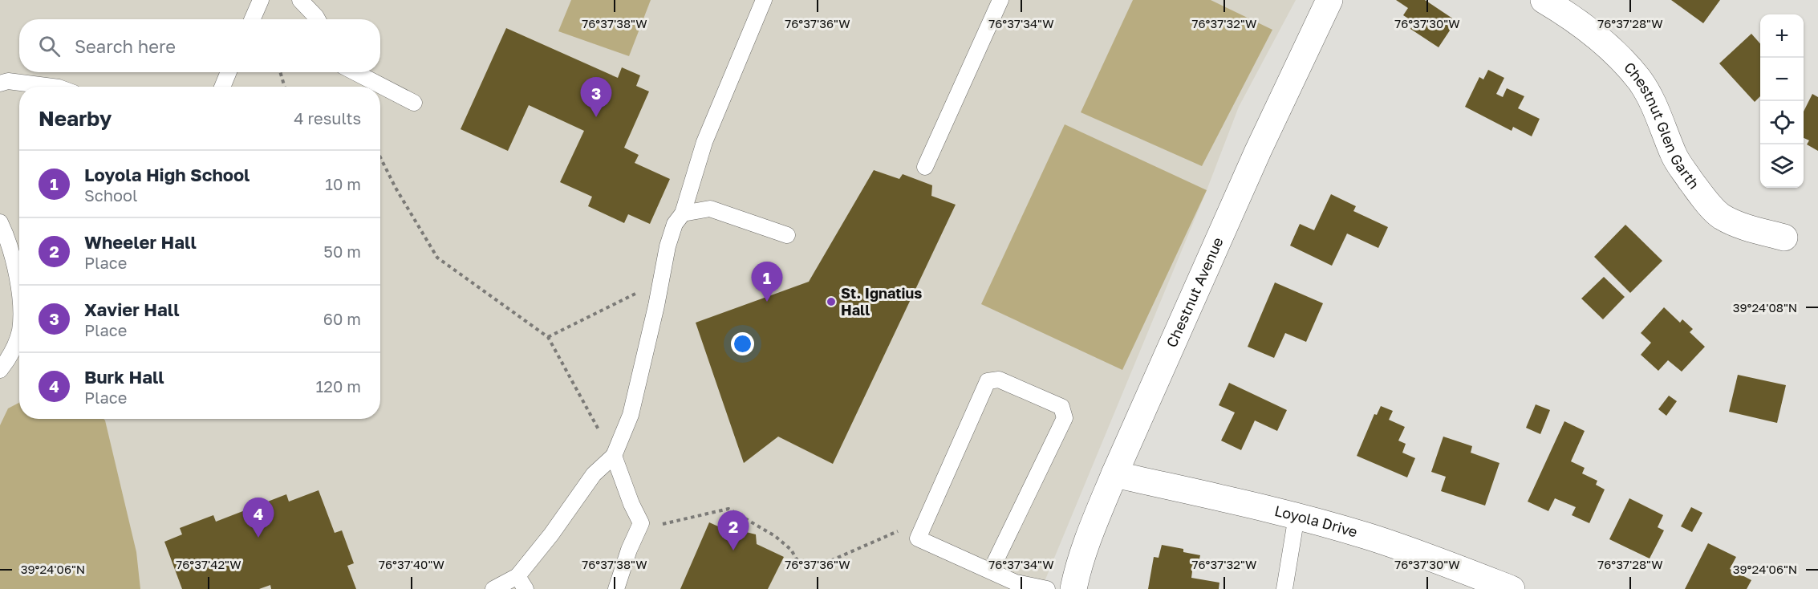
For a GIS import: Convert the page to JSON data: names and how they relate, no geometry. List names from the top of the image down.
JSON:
{
  "streets": {
    "street": ["Chestnut Glen Garth", "Chestnut Avenue", "Loyola Drive"]
  },
  "crossings": [
    ["Chestnut Avenue", "Loyola Drive"]
  ],
  "places": ["St. Ignatius Hall"],
  "page": {
    "map_buttons": ["+", "−"],
    "search": "Search here",
    "pins": [
      "3",
      "1",
      "4",
      "2"
    ],
    "heading": ["Nearby", "4 results"],
    "list": [
      {
        "mark": "1",
        "name": "Loyola High School",
        "note": "School",
        "value": "10 m"
      },
      {
        "mark": "2",
        "name": "Wheeler Hall",
        "note": "Place",
        "value": "50 m"
      },
      {
        "mark": "3",
        "name": "Xavier Hall",
        "note": "Place",
        "value": "60 m"
      },
      {
        "mark": "4",
        "name": "Burk Hall",
        "note": "Place",
        "value": "120 m"
      }
    ]
  },
  "coordinates": [
    "76°37'38\"W",
    "76°37'36\"W",
    "76°37'34\"W",
    "76°37'32\"W",
    "76°37'30\"W",
    "76°37'28\"W",
    "39°24'08\"N",
    "76°37'42\"W",
    "76°37'40\"W",
    "39°24'06\"N"
  ]
}
